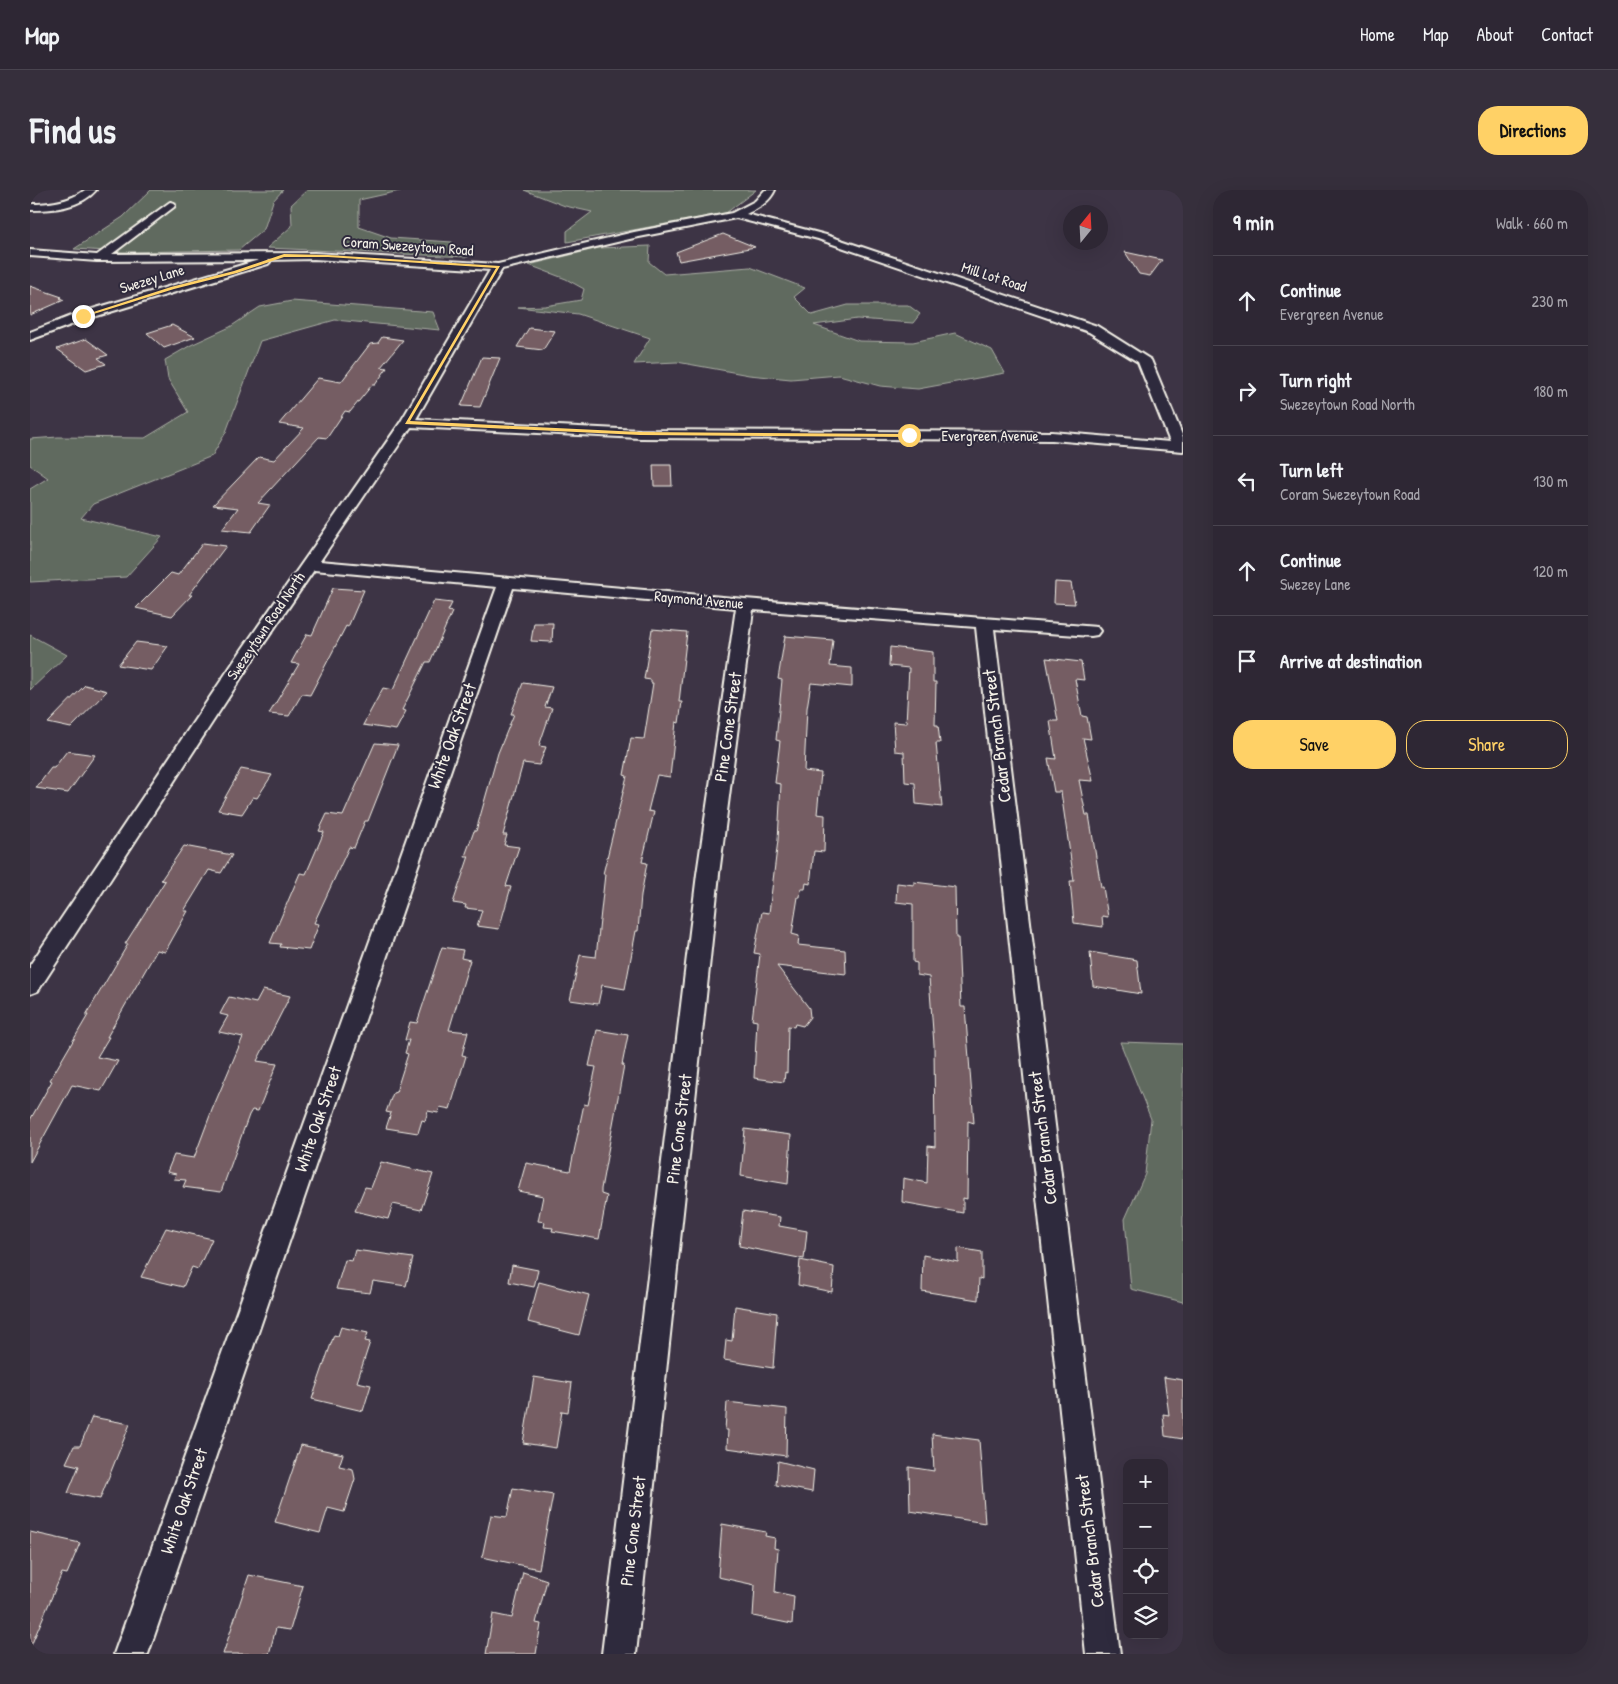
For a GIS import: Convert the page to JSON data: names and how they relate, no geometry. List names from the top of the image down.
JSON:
{
  "streets": {
    "street": [
      "Coram Swezeytown Road",
      "Mill Lot Road",
      "Swezey Lane",
      "Evergreen Avenue",
      "Raymond Avenue",
      "Swezeytown Road North",
      "Pine Cone Street",
      "White Oak Street",
      "Cedar Branch Street"
    ]
  },
  "crossings": [
    ["Coram Swezeytown Road", "Mill Lot Road"],
    ["Coram Swezeytown Road", "Swezey Lane"],
    ["Coram Swezeytown Road", "Swezeytown Road North"],
    ["Mill Lot Road", "Evergreen Avenue"],
    ["Evergreen Avenue", "Swezeytown Road North"],
    ["Raymond Avenue", "Swezeytown Road North"],
    ["Raymond Avenue", "Pine Cone Street"],
    ["Raymond Avenue", "White Oak Street"],
    ["Raymond Avenue", "Cedar Branch Street"]
  ],
  "north": "top",
  "page": {
    "header": "Map",
    "nav": [
      "Home",
      "Map",
      "About",
      "Contact"
    ],
    "buttons": [
      "Directions",
      ["Save", "Share"]
    ],
    "title": "Find us",
    "heading": ["9 min", "Walk · 660 m"],
    "list": [
      ["Continue", "Evergreen Avenue", "230 m"],
      ["Turn right", "Swezeytown Road North", "180 m"],
      ["Turn left", "Coram Swezeytown Road", "130 m"],
      ["Continue", "Swezey Lane", "120 m"],
      "Arrive at destination"
    ],
    "map_buttons": ["+", "−"]
  }
}
